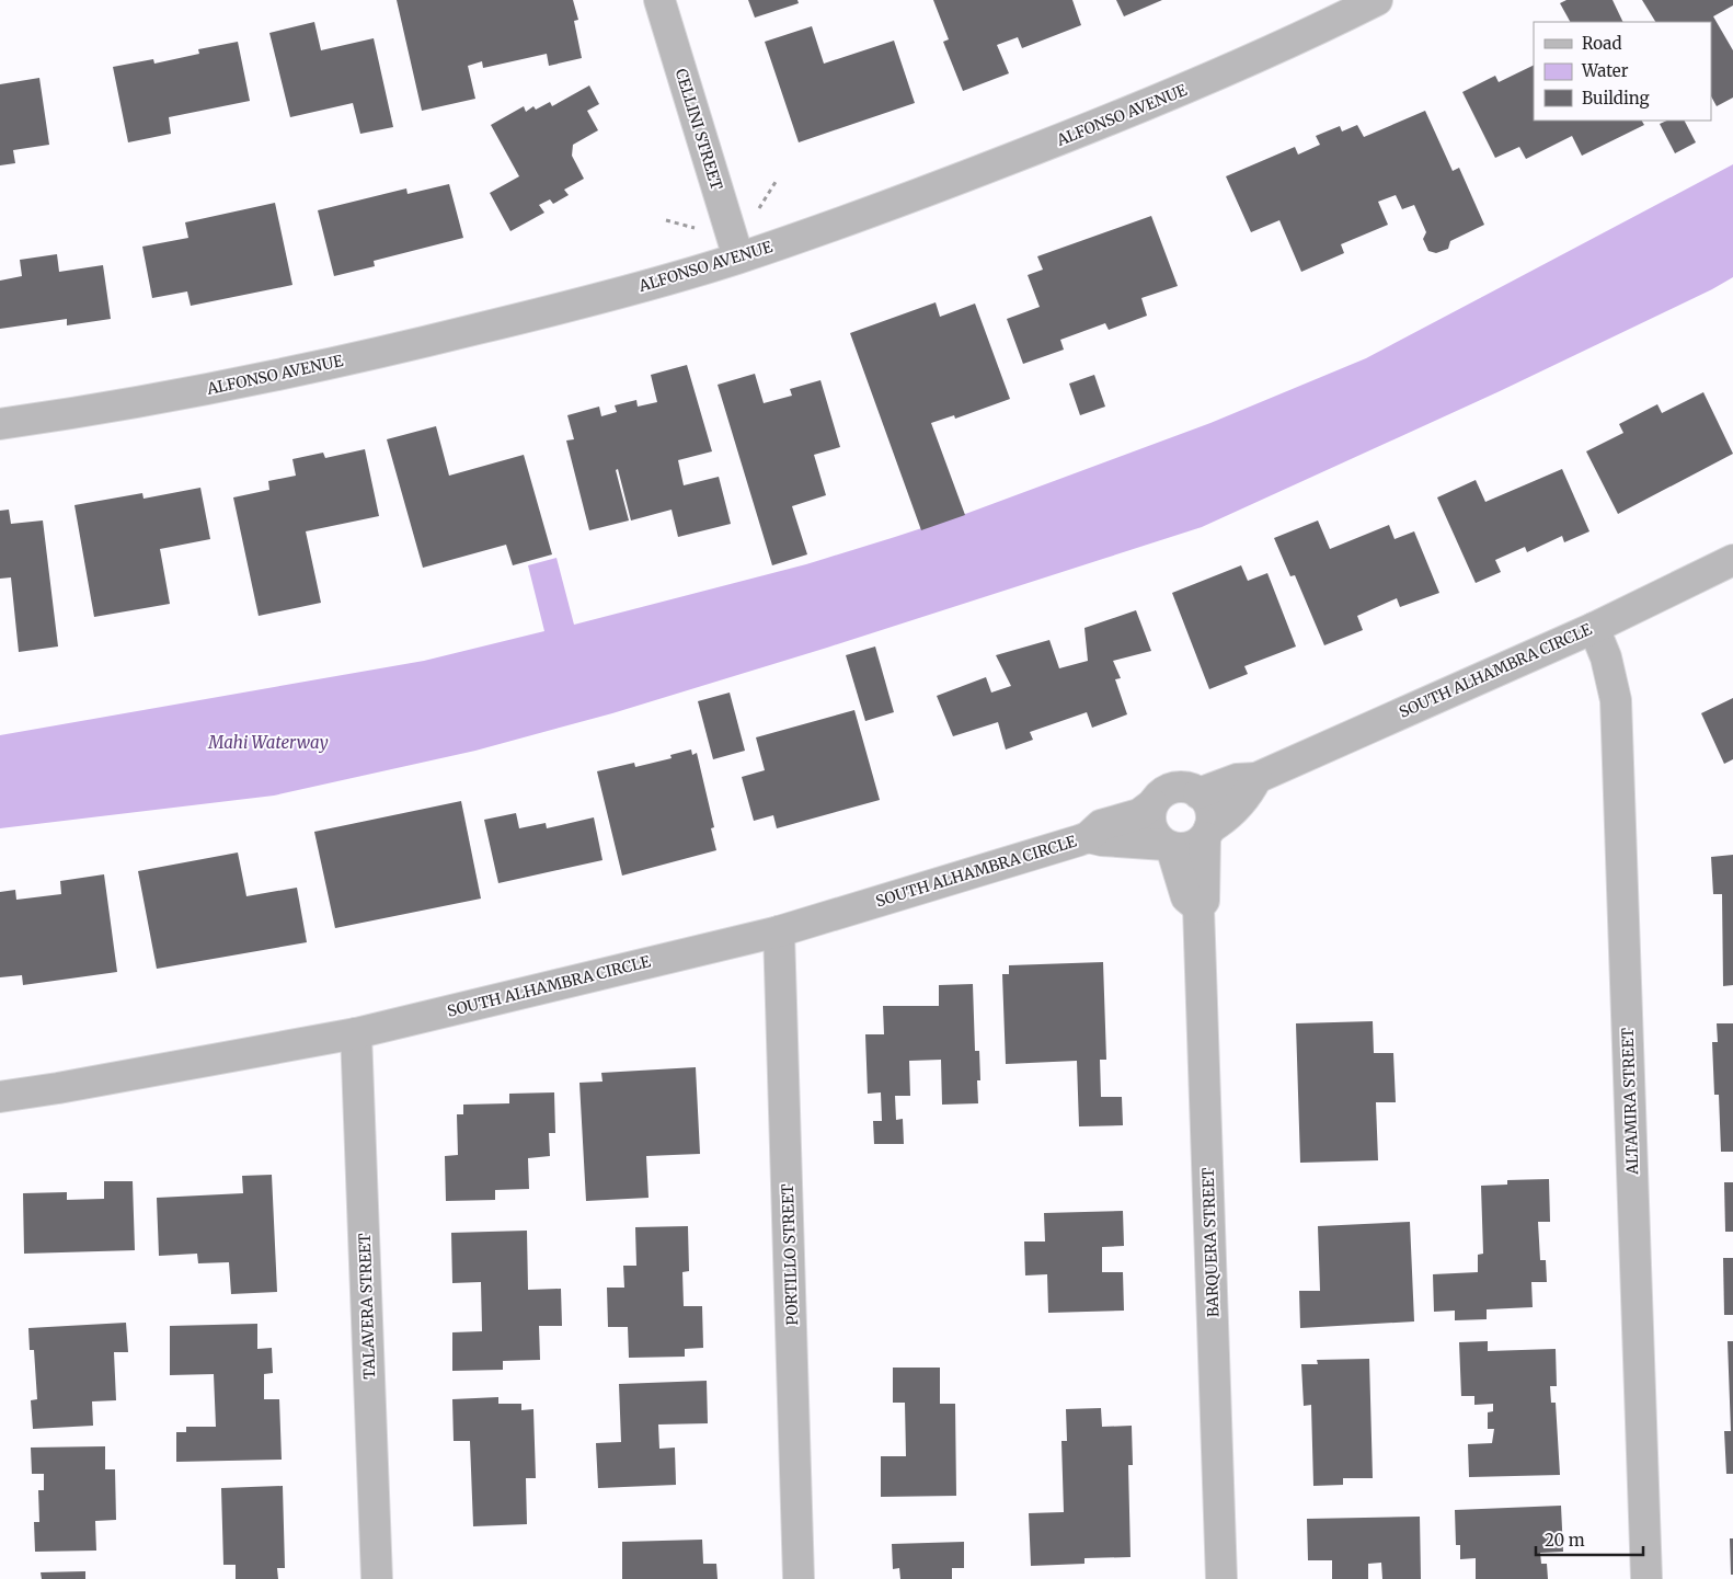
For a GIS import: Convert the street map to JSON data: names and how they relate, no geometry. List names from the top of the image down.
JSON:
{
  "streets": {
    "street": [
      "ALFONSO AVENUE",
      "CELLINI STREET",
      "SOUTH ALHAMBRA CIRCLE",
      "ALTAMIRA STREET",
      "BARQUERA STREET",
      "PORTILLO STREET",
      "TALAVERA STREET"
    ]
  },
  "crossings": [
    ["ALFONSO AVENUE", "CELLINI STREET"],
    ["SOUTH ALHAMBRA CIRCLE", "ALTAMIRA STREET"],
    ["SOUTH ALHAMBRA CIRCLE", "BARQUERA STREET"],
    ["SOUTH ALHAMBRA CIRCLE", "PORTILLO STREET"],
    ["SOUTH ALHAMBRA CIRCLE", "TALAVERA STREET"]
  ],
  "water": ["Mahi Waterway"],
  "legend": ["Road", "Water", "Building"],
  "scale_bar": "20 m"
}
